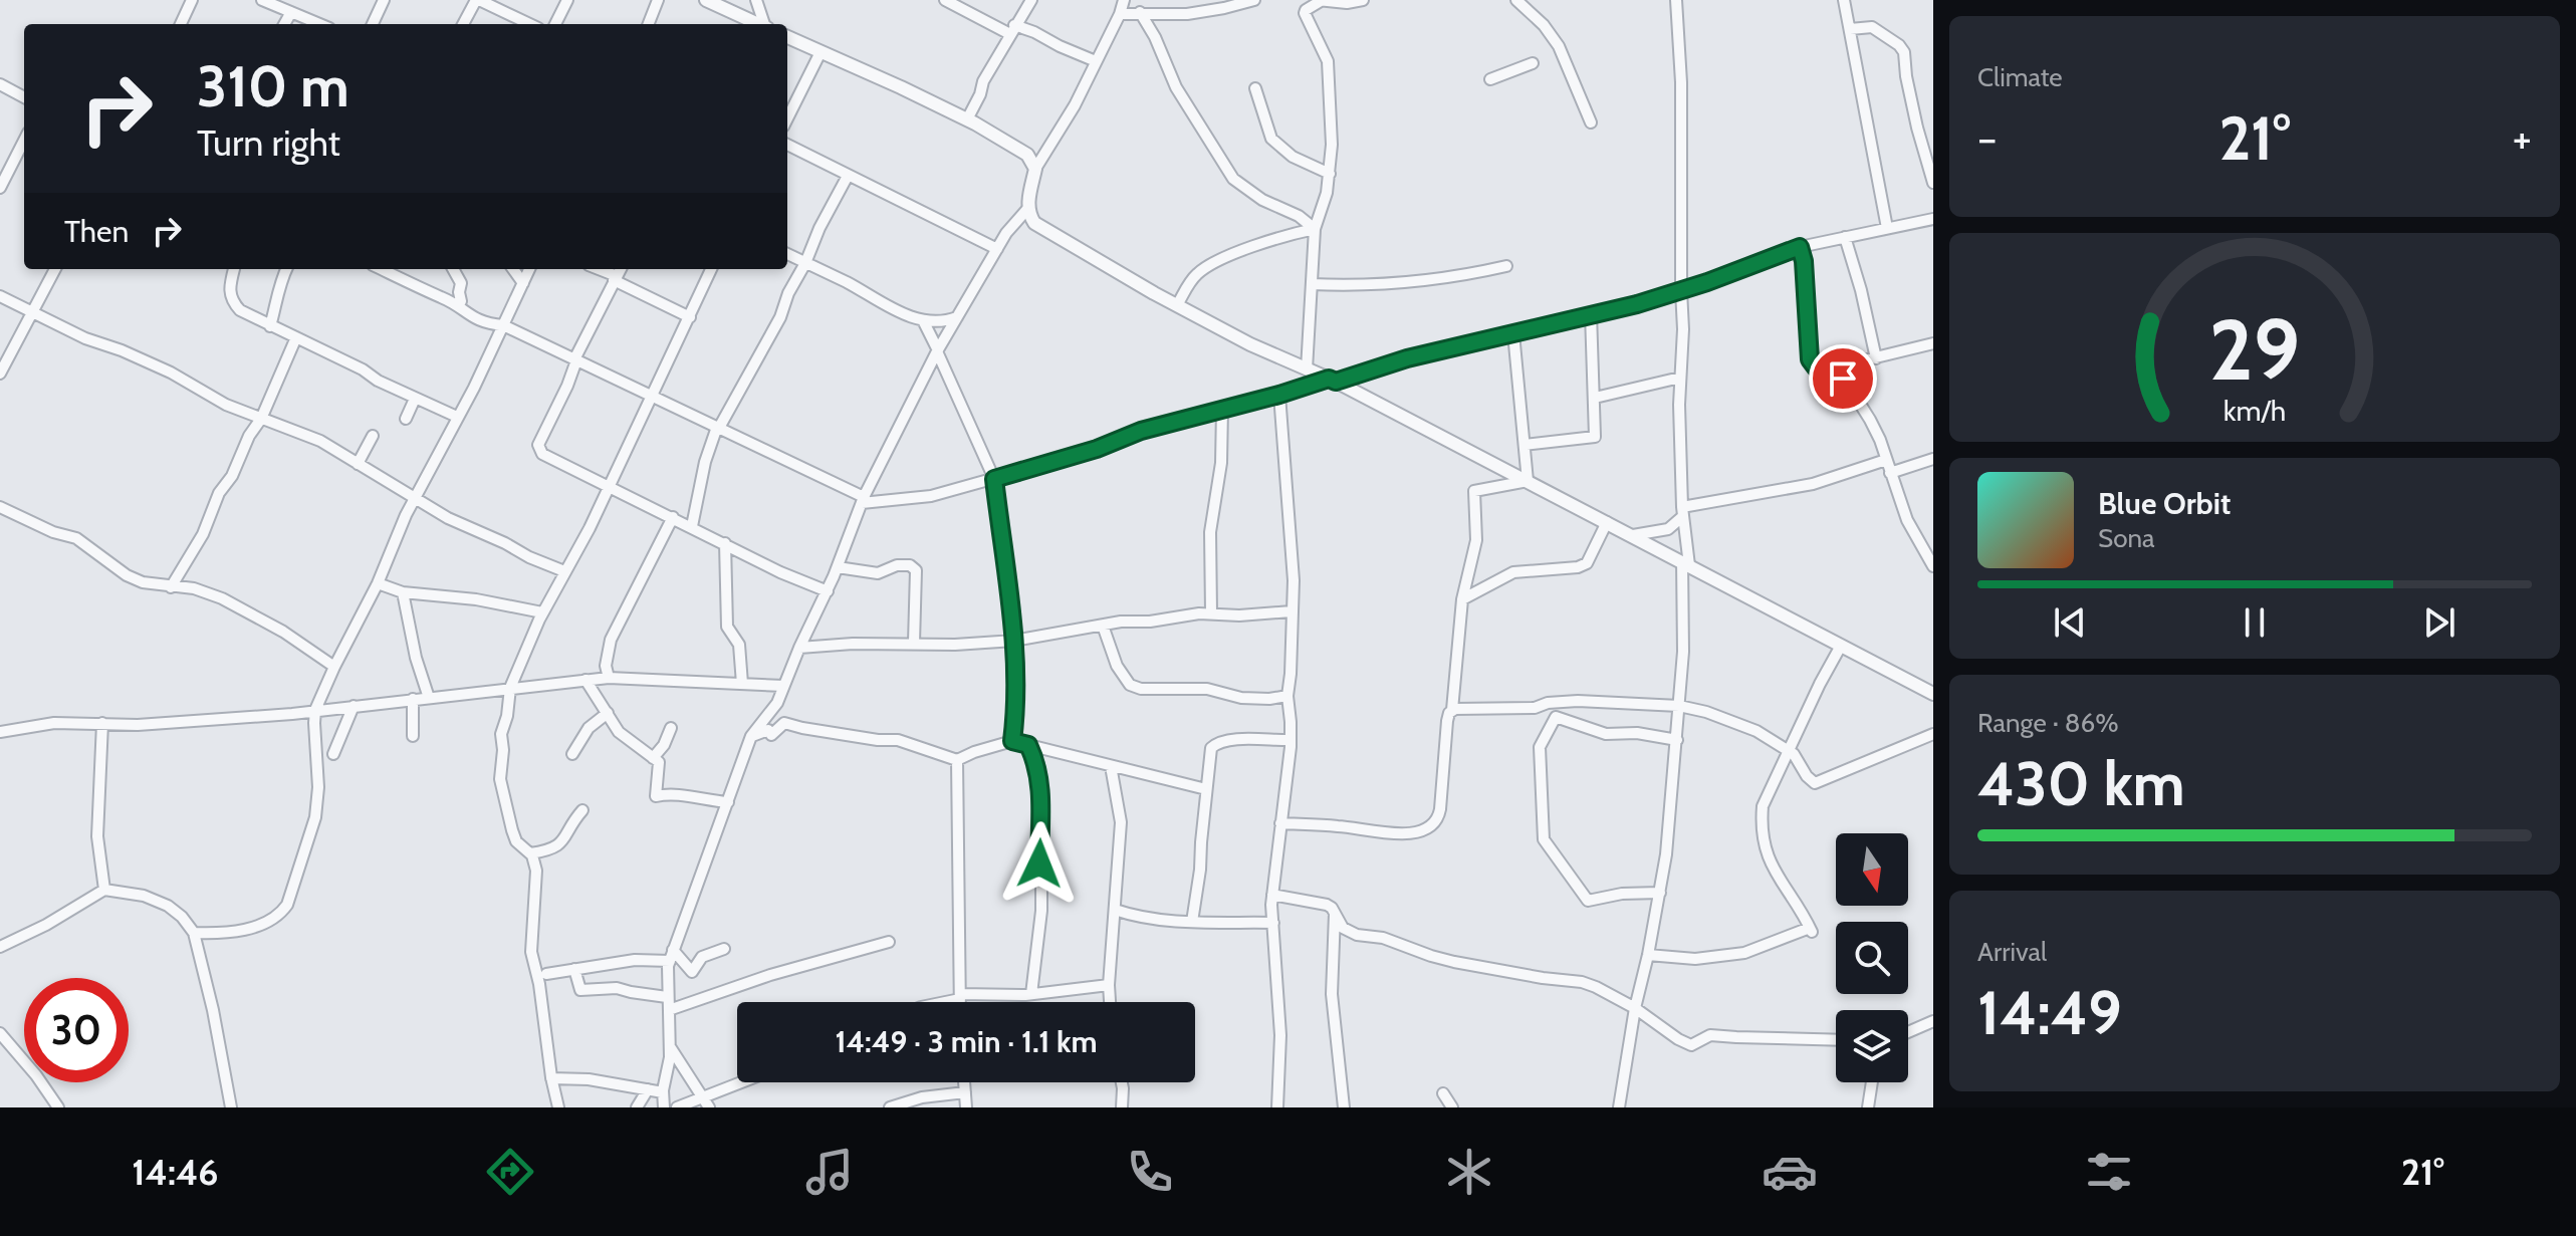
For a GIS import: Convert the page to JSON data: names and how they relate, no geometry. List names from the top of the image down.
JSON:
{
  "north": "bottom",
  "page": {
    "tile": [
      "Climate",
      ["Range · 86%", "430 km"],
      ["Arrival", "14:49"]
    ],
    "turn": ["310 m", "Turn right"],
    "heat": ["−", "21°", "+"],
    "then": "Then",
    "song": ["Blue Orbit", "Sona"],
    "limit": "30",
    "trip": "14:49 · 3 min · 1.1 km",
    "tabs": ["14:46", "21°"],
    "gauge": ["29", "km/h"]
  }
}
